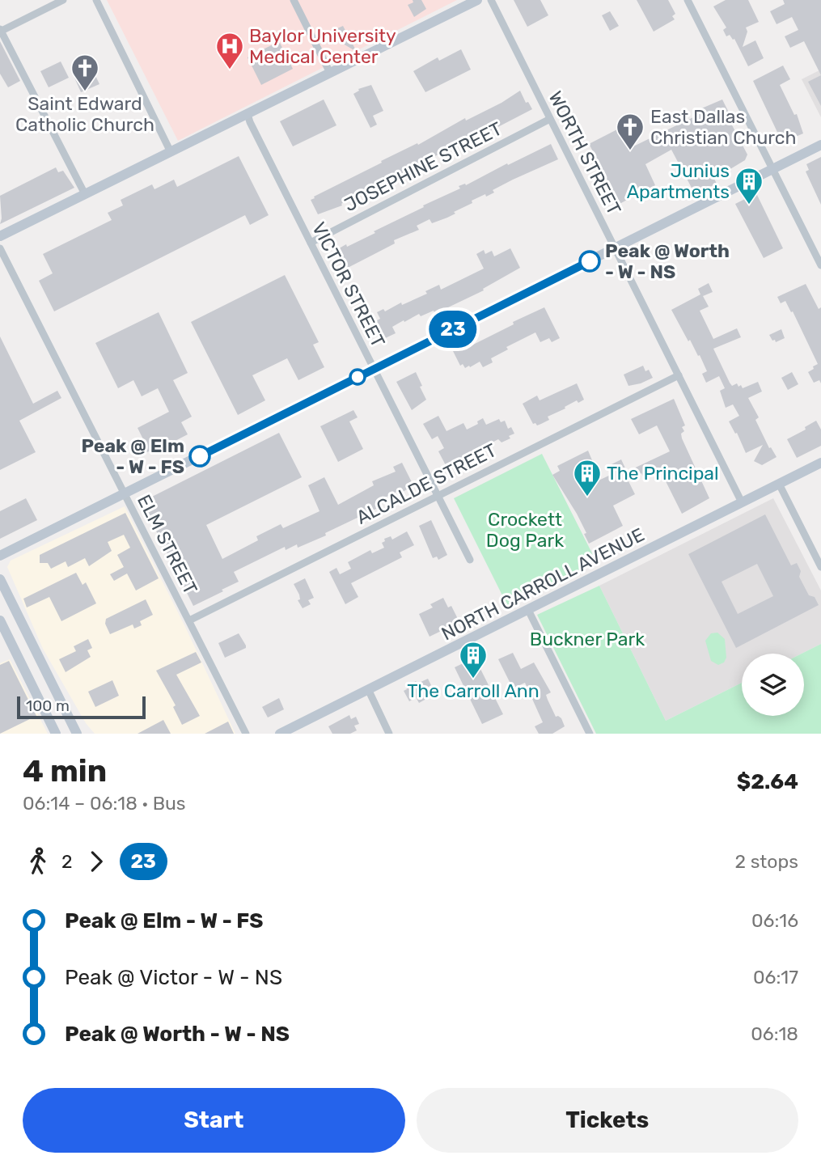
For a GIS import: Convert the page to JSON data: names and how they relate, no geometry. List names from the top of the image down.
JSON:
{
  "streets": {
    "main road": ["NORTH CARROLL AVENUE"],
    "street": [
      "WORTH STREET",
      "JOSEPHINE STREET",
      "VICTOR STREET",
      "ALCALDE STREET",
      "ELM STREET"
    ]
  },
  "crossings": [
    ["WORTH STREET", "JOSEPHINE STREET"],
    ["WORTH STREET", "ALCALDE STREET"],
    ["WORTH STREET", "NORTH CARROLL AVENUE"],
    ["JOSEPHINE STREET", "VICTOR STREET"],
    ["VICTOR STREET", "ALCALDE STREET"],
    ["ALCALDE STREET", "ELM STREET"]
  ],
  "parks": ["Crockett Dog Park", "Buckner Park"],
  "places": {
    "hospital": ["Baylor University Medical Center"],
    "church": ["Saint Edward Catholic Church", "East Dallas Christian Church"],
    "building": ["Junius Apartments", "The Principal", "The Carroll Ann"],
    "other": ["Peak @ Worth - W - NS", "Peak @ Elm - W - FS"]
  },
  "lines": ["bus line 23"],
  "scale_bar": "100 m",
  "page": {
    "on_map": "23",
    "scale": "100 m",
    "heading": ["4 min", "06:14 – 06:18 · Bus", "$2.64"],
    "legs": ["2", "23", "2 stops"],
    "list": [
      {
        "name": "Peak @ Elm - W - FS",
        "value": "06:16"
      },
      {
        "name": "Peak @ Victor - W - NS",
        "value": "06:17"
      },
      {
        "name": "Peak @ Worth - W - NS",
        "value": "06:18"
      }
    ],
    "buttons": ["Start", "Tickets"]
  }
}
